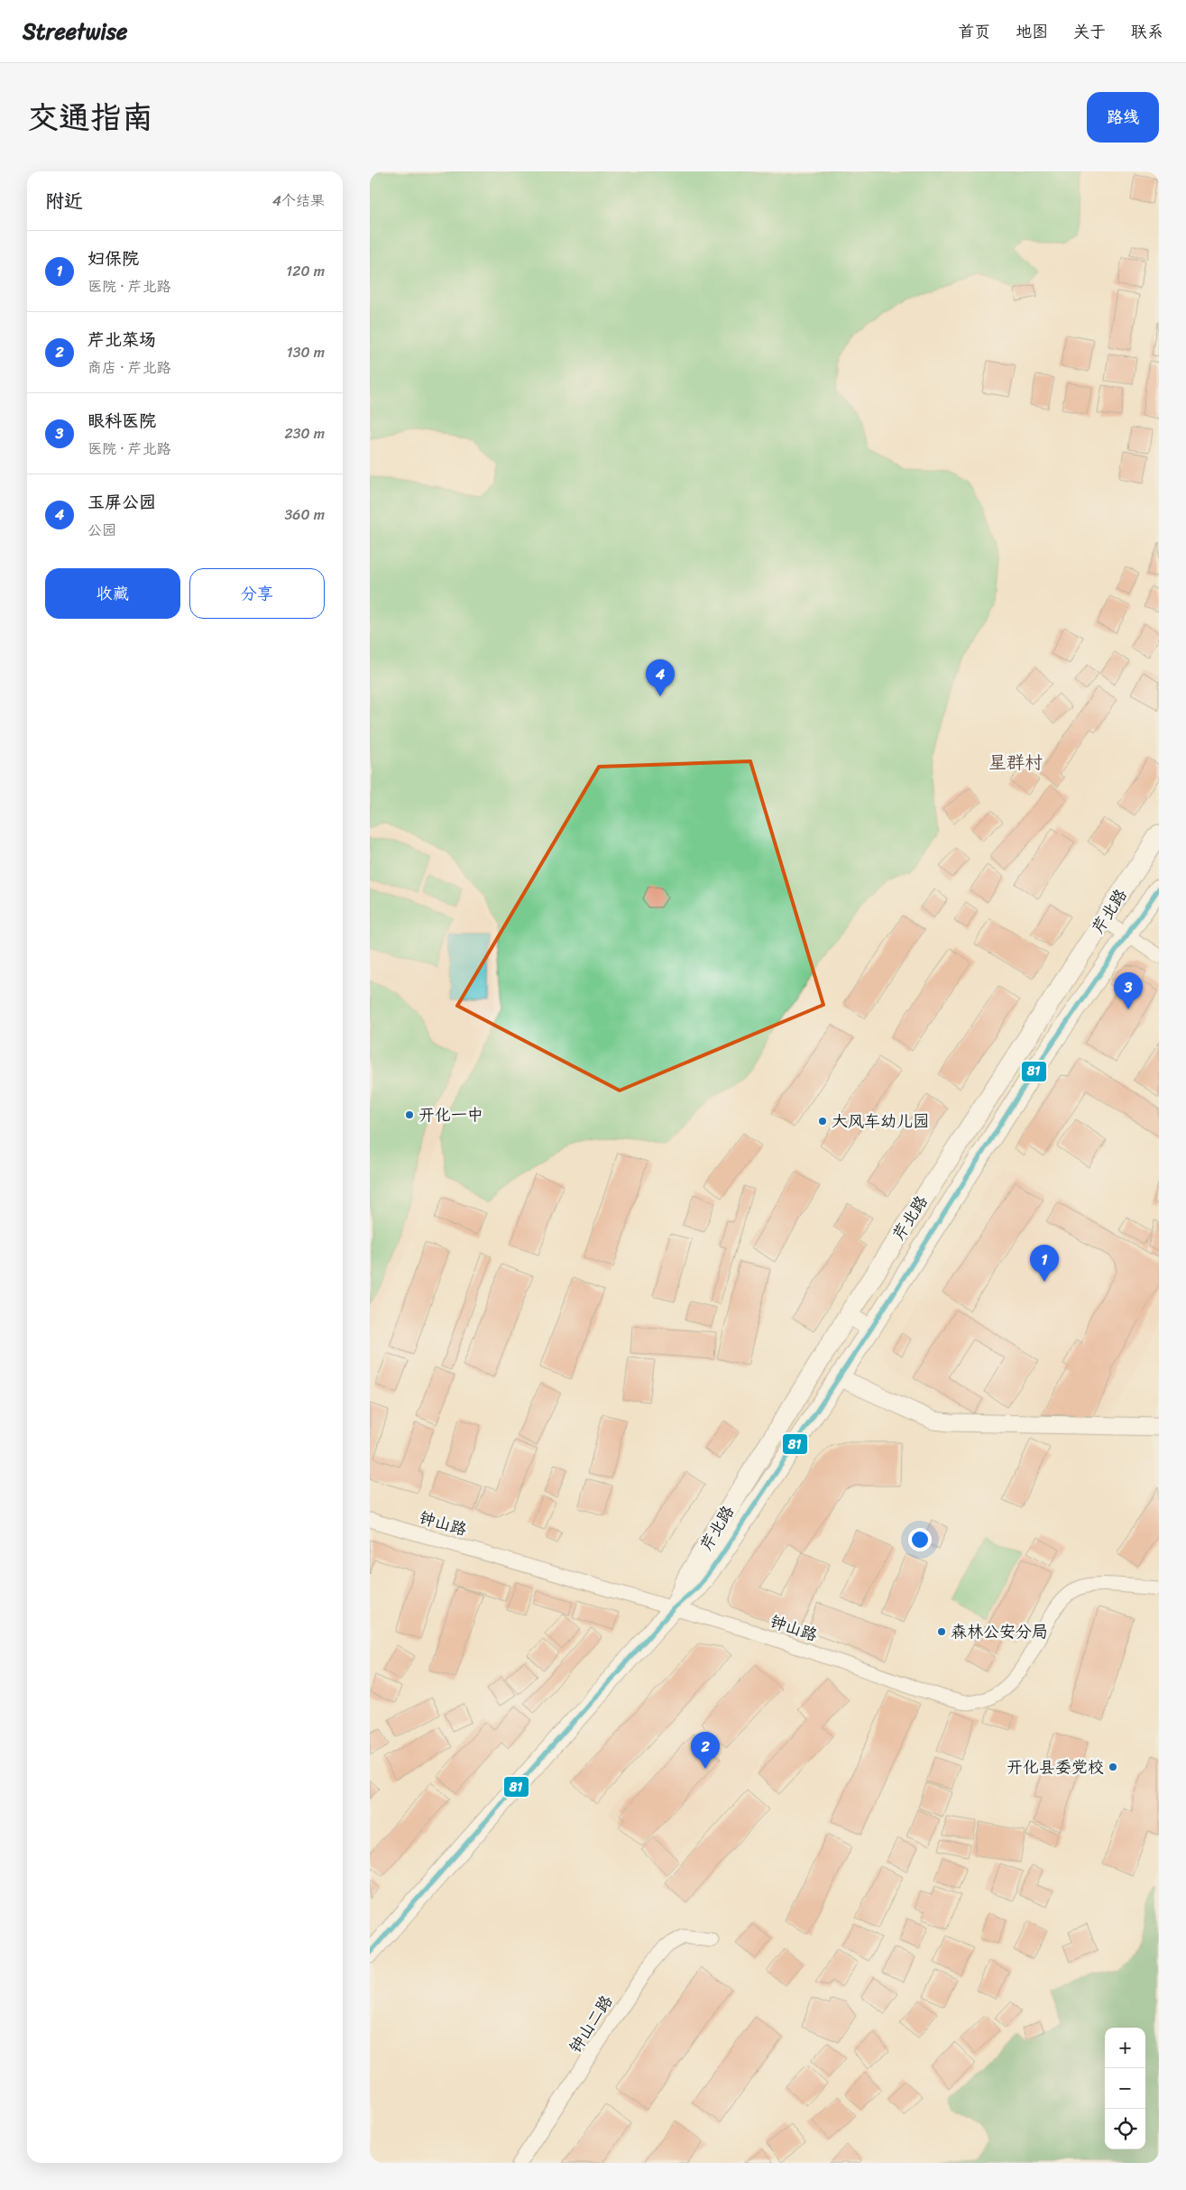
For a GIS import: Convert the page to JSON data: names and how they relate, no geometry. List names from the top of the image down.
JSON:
{
  "streets": {
    "main road": ["芹北路"],
    "street": ["钟山路", "钟山二路"]
  },
  "crossings": [
    ["芹北路", "钟山路"]
  ],
  "districts": ["星群村"],
  "places": [
    "开化一中",
    "大风车幼儿园",
    "森林公安分局",
    "开化县委党校"
  ],
  "lines": ["transit line 81"],
  "page": {
    "header": "Streetwise",
    "nav": [
      "首页",
      "地图",
      "关于",
      "联系"
    ],
    "title": "交通指南",
    "buttons": [
      "路线",
      ["收藏", "分享"]
    ],
    "heading": ["附近", "4个结果"],
    "list": [
      {
        "mark": "1",
        "name": "妇保院",
        "note": "医院 · 芹北路",
        "value": "120 m"
      },
      {
        "mark": "2",
        "name": "芹北菜场",
        "note": "商店 · 芹北路",
        "value": "130 m"
      },
      {
        "mark": "3",
        "name": "眼科医院",
        "note": "医院 · 芹北路",
        "value": "230 m"
      },
      {
        "mark": "4",
        "name": "玉屏公园",
        "note": "公园",
        "value": "360 m"
      }
    ],
    "pins": [
      "4",
      "3",
      "1",
      "2"
    ],
    "map_buttons": ["+", "−"]
  }
}
